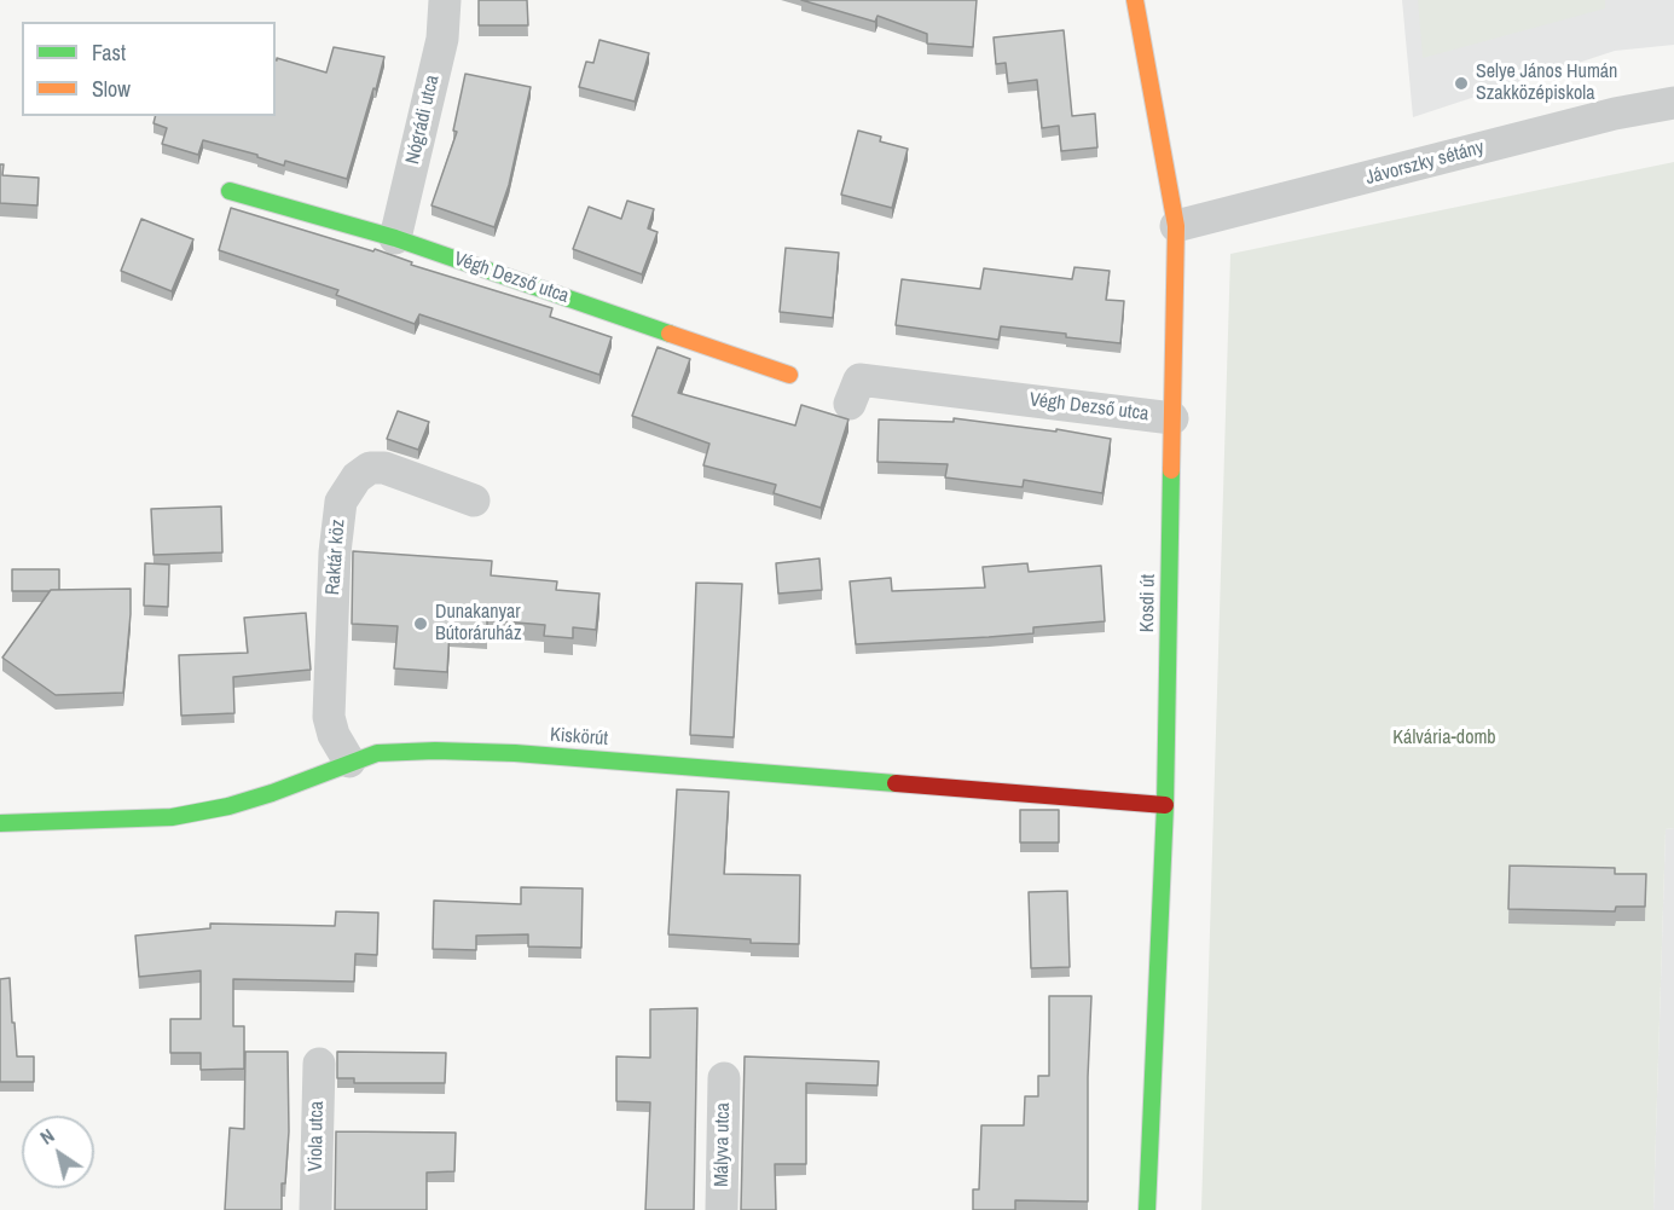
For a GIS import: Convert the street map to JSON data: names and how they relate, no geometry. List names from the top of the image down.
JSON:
{
  "streets": {
    "street": [
      "Nógrádi utca",
      "Jávorszky sétány",
      "Végh Dezső utca",
      "Raktár köz",
      "Kosdi út",
      "Kiskörút",
      "Viola utca",
      "Mályva utca"
    ]
  },
  "crossings": [
    ["Nógrádi utca", "Végh Dezső utca"],
    ["Jávorszky sétány", "Kosdi út"],
    ["Végh Dezső utca", "Kosdi út"],
    ["Raktár köz", "Kiskörút"],
    ["Kosdi út", "Kiskörút"]
  ],
  "parks": ["Kálvária-domb"],
  "places": ["Selye János Humán Szakközépiskola", "Dunakanyar Bútoráruház"],
  "legend": ["Fast", "Slow"],
  "north": "top left"
}
